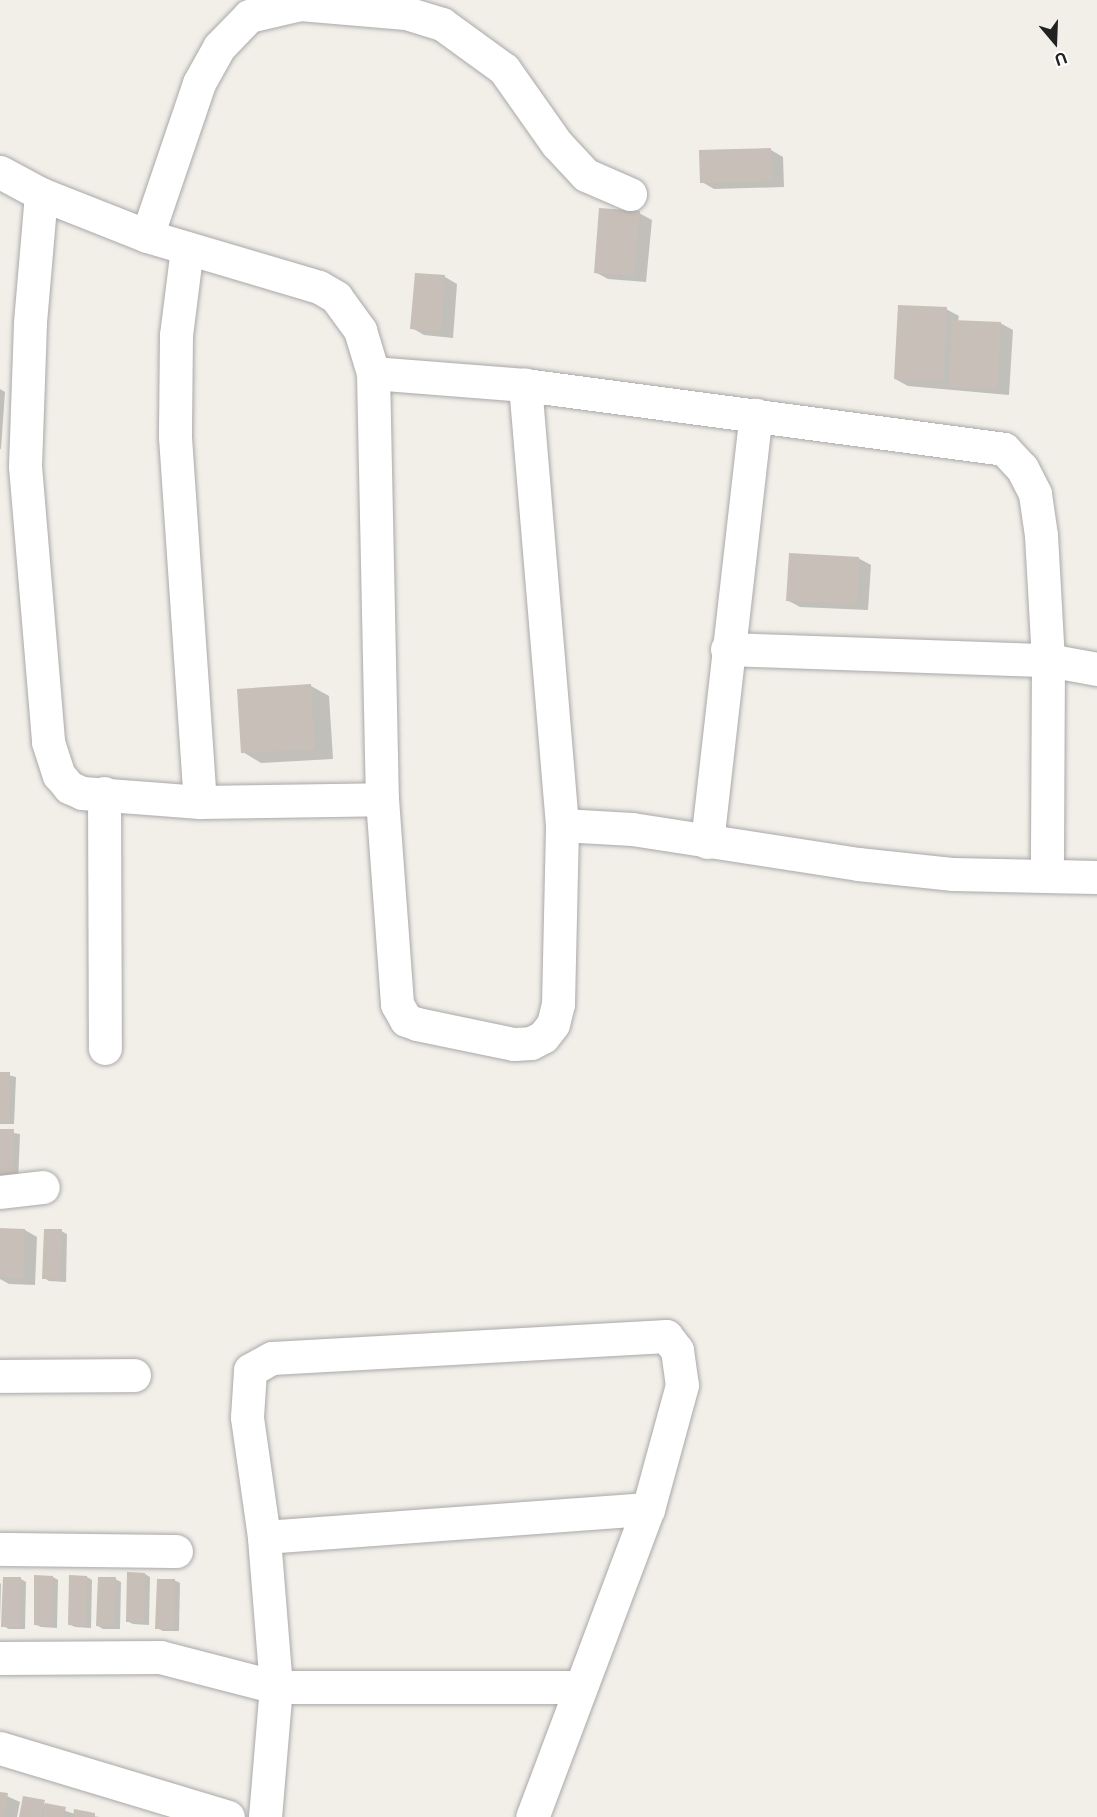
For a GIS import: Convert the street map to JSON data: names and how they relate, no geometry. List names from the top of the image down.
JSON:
{
  "north": "bottom"
}
